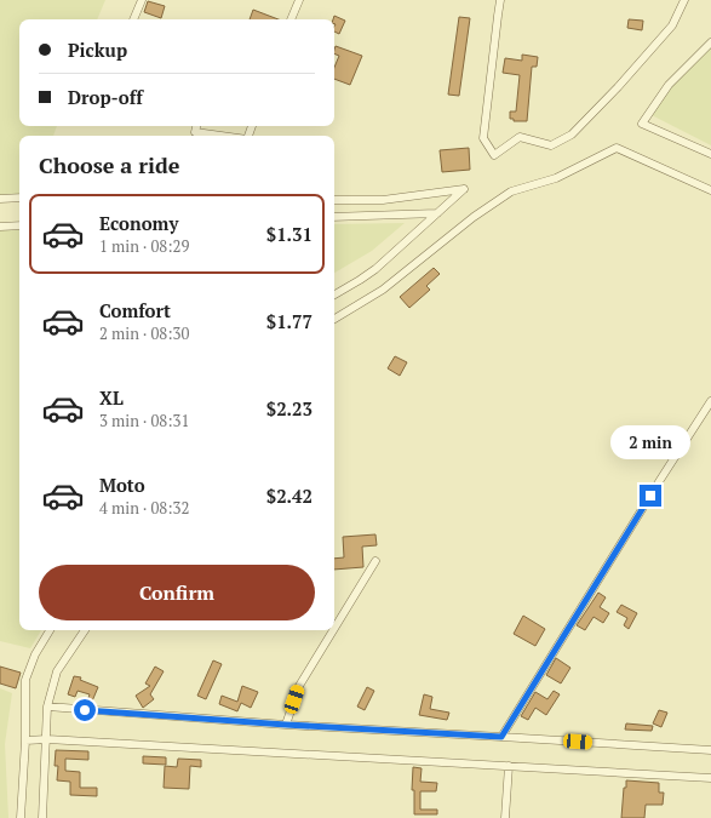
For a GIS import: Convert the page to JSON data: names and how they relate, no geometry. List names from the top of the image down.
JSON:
{
  "page": {
    "banner": ["Pickup", "Drop-off"],
    "heading": "Choose a ride",
    "list": [
      {
        "name": "Economy",
        "note": "1 min · 08:29",
        "value": "$1.31"
      },
      {
        "name": "Comfort",
        "note": "2 min · 08:30",
        "value": "$1.77"
      },
      {
        "name": "XL",
        "note": "3 min · 08:31",
        "value": "$2.23"
      },
      {
        "name": "Moto",
        "note": "4 min · 08:32",
        "value": "$2.42"
      }
    ],
    "bubble": "2 min",
    "buttons": "Confirm"
  }
}
